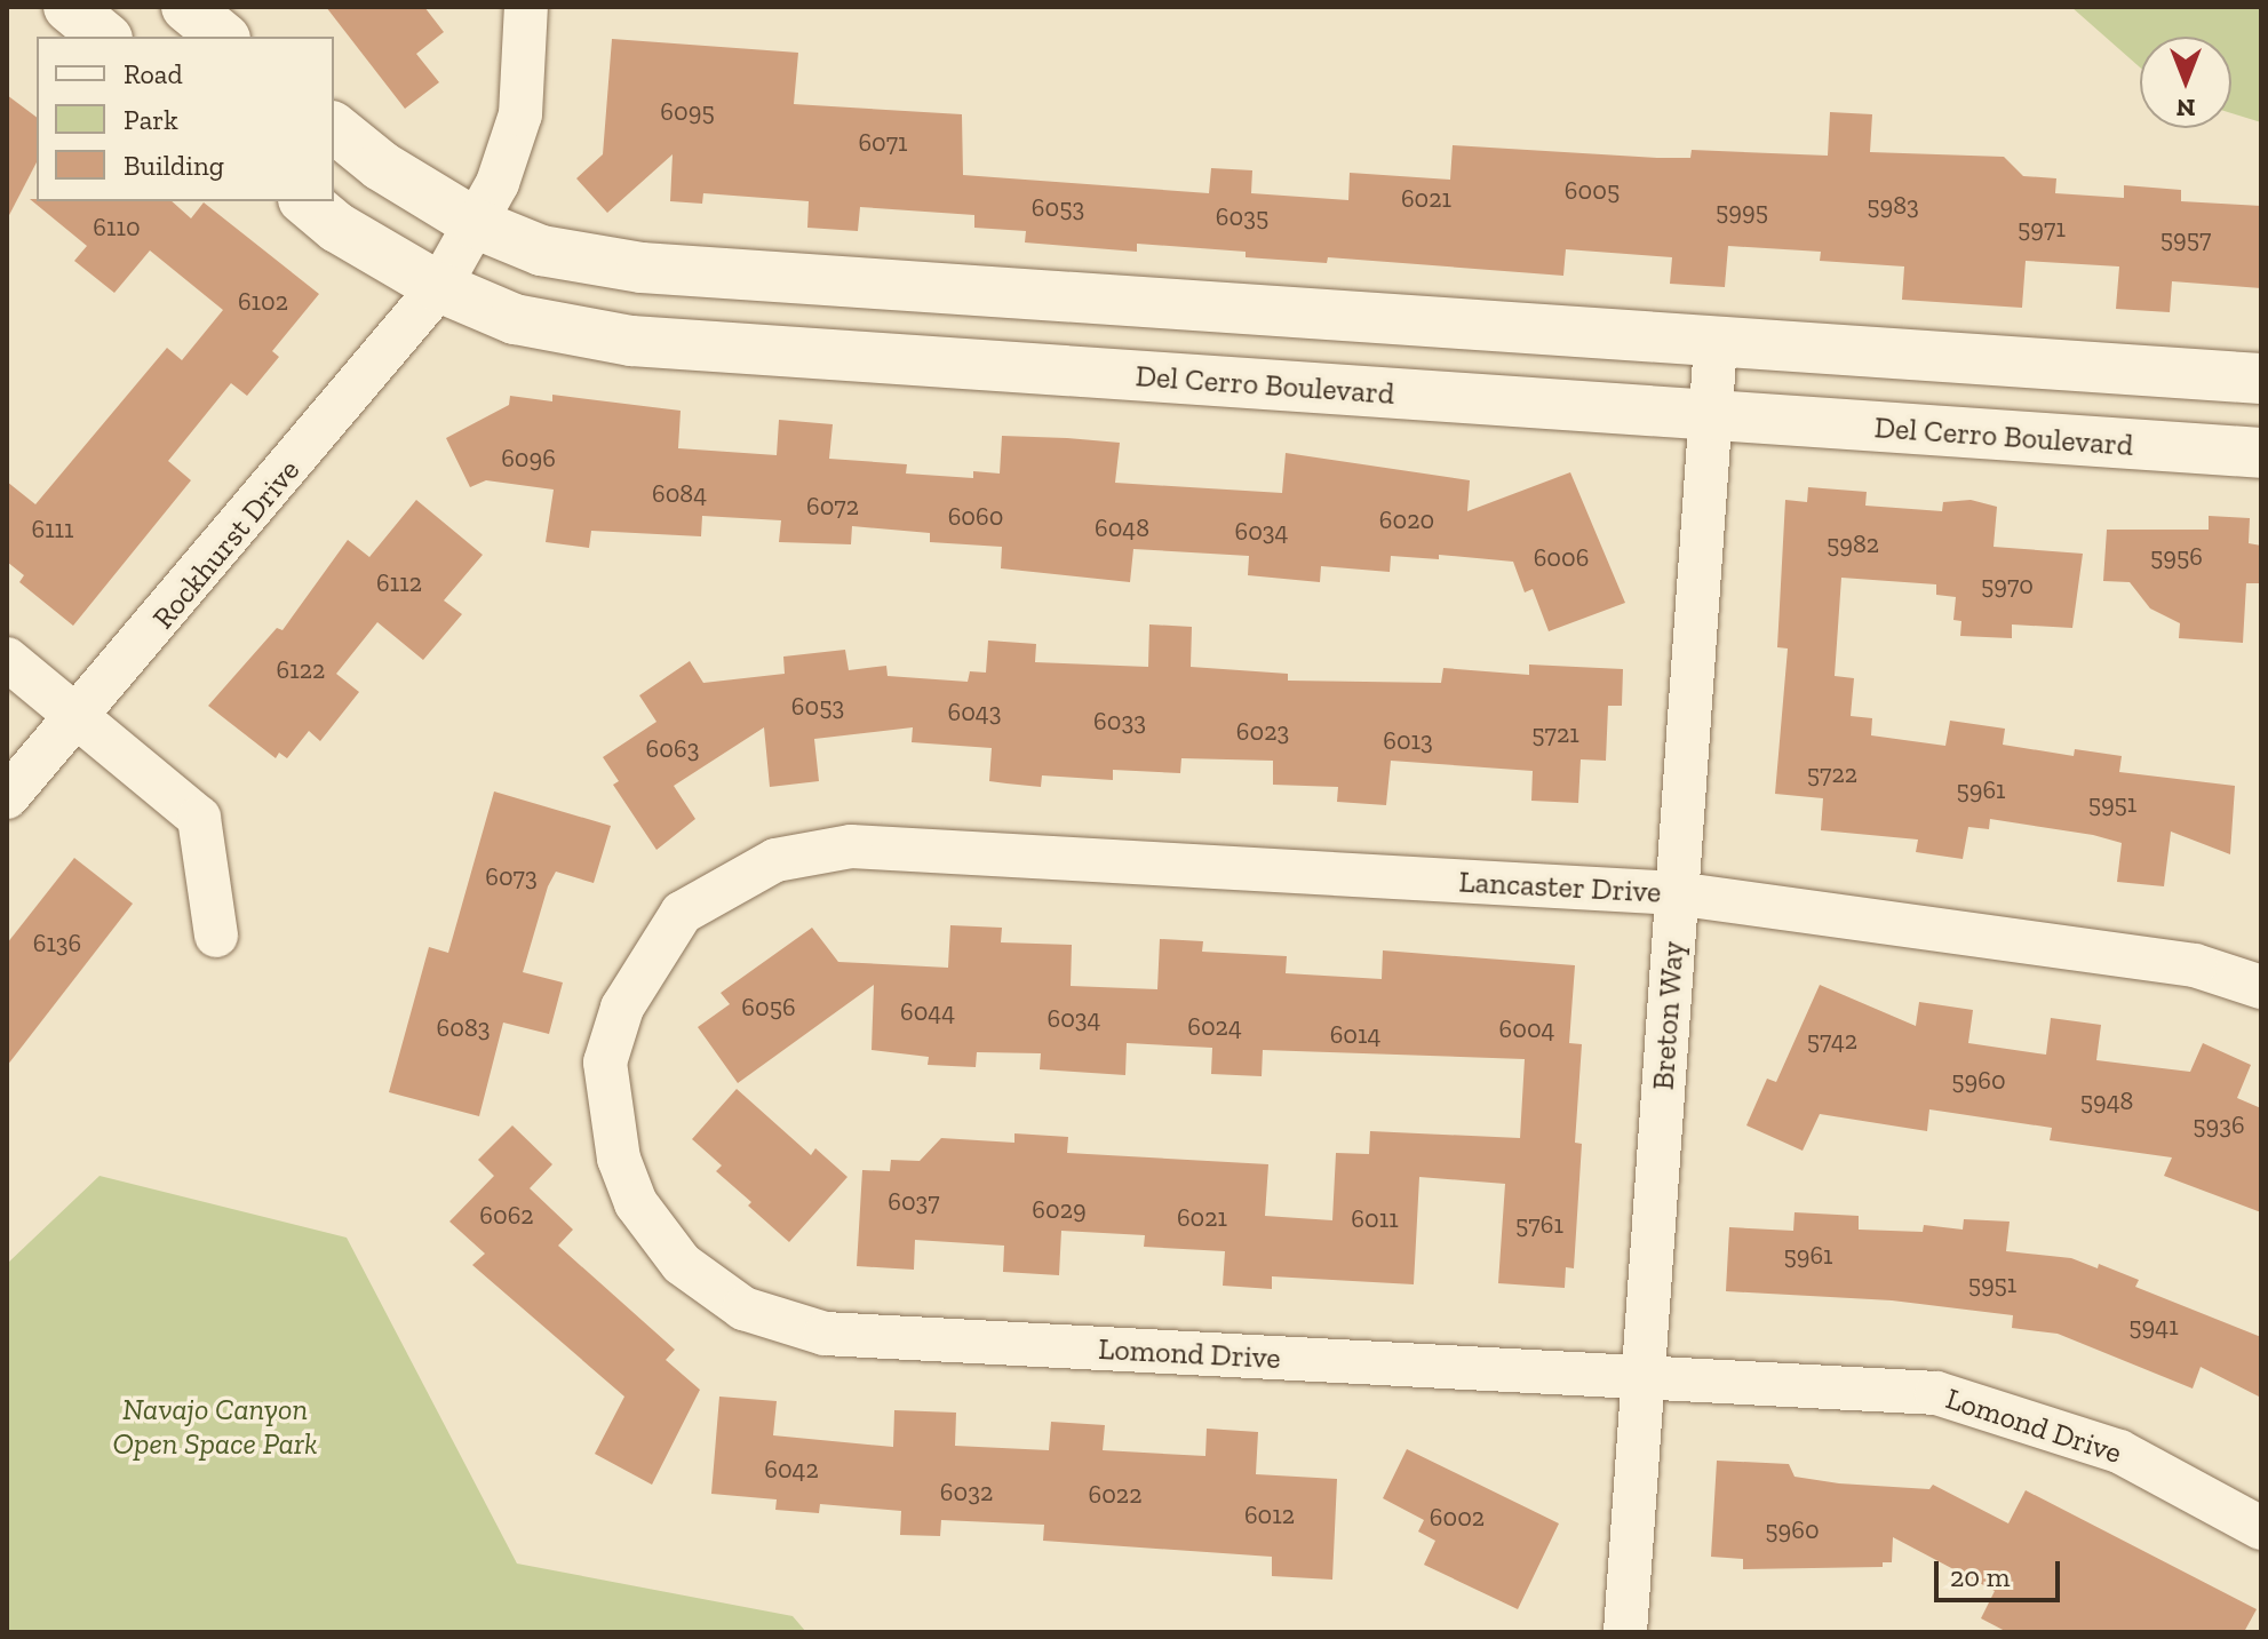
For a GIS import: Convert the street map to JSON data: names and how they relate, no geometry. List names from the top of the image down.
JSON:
{
  "streets": {
    "street": [
      "Del Cerro Boulevard",
      "Rockhurst Drive",
      "Lancaster Drive",
      "Breton Way",
      "Lomond Drive"
    ]
  },
  "crossings": [
    ["Del Cerro Boulevard", "Rockhurst Drive"],
    ["Del Cerro Boulevard", "Breton Way"],
    ["Lancaster Drive", "Breton Way"],
    ["Lancaster Drive", "Lomond Drive"],
    ["Breton Way", "Lomond Drive"]
  ],
  "parks": ["Navajo Canyon Open Space Park"],
  "house_numbers": [
    "6095",
    "6071",
    "6005",
    "6021",
    "5983",
    "6053",
    "5995",
    "6035",
    "6110",
    "5971",
    "5957",
    "6102",
    "6096",
    "6084",
    "6072",
    "6060",
    "6020",
    "6048",
    "6111",
    "6034",
    "5982",
    "5956",
    "6006",
    "6112",
    "5970",
    "6122",
    "6053",
    "6043",
    "6033",
    "6023",
    "5721",
    "6013",
    "6063",
    "5722",
    "5961",
    "5951",
    "6073",
    "6136",
    "6056",
    "6044",
    "6034",
    "6024",
    "6083",
    "6004",
    "6014",
    "5742",
    "5960",
    "5948",
    "5936",
    "6037",
    "6029",
    "6062",
    "6021",
    "6011",
    "5761",
    "5961",
    "5951",
    "5941",
    "6042",
    "6032",
    "6022",
    "6012",
    "6002",
    "5960"
  ],
  "legend": ["Road", "Park", "Building"],
  "scale_bar": "20 m",
  "north": "bottom"
}
